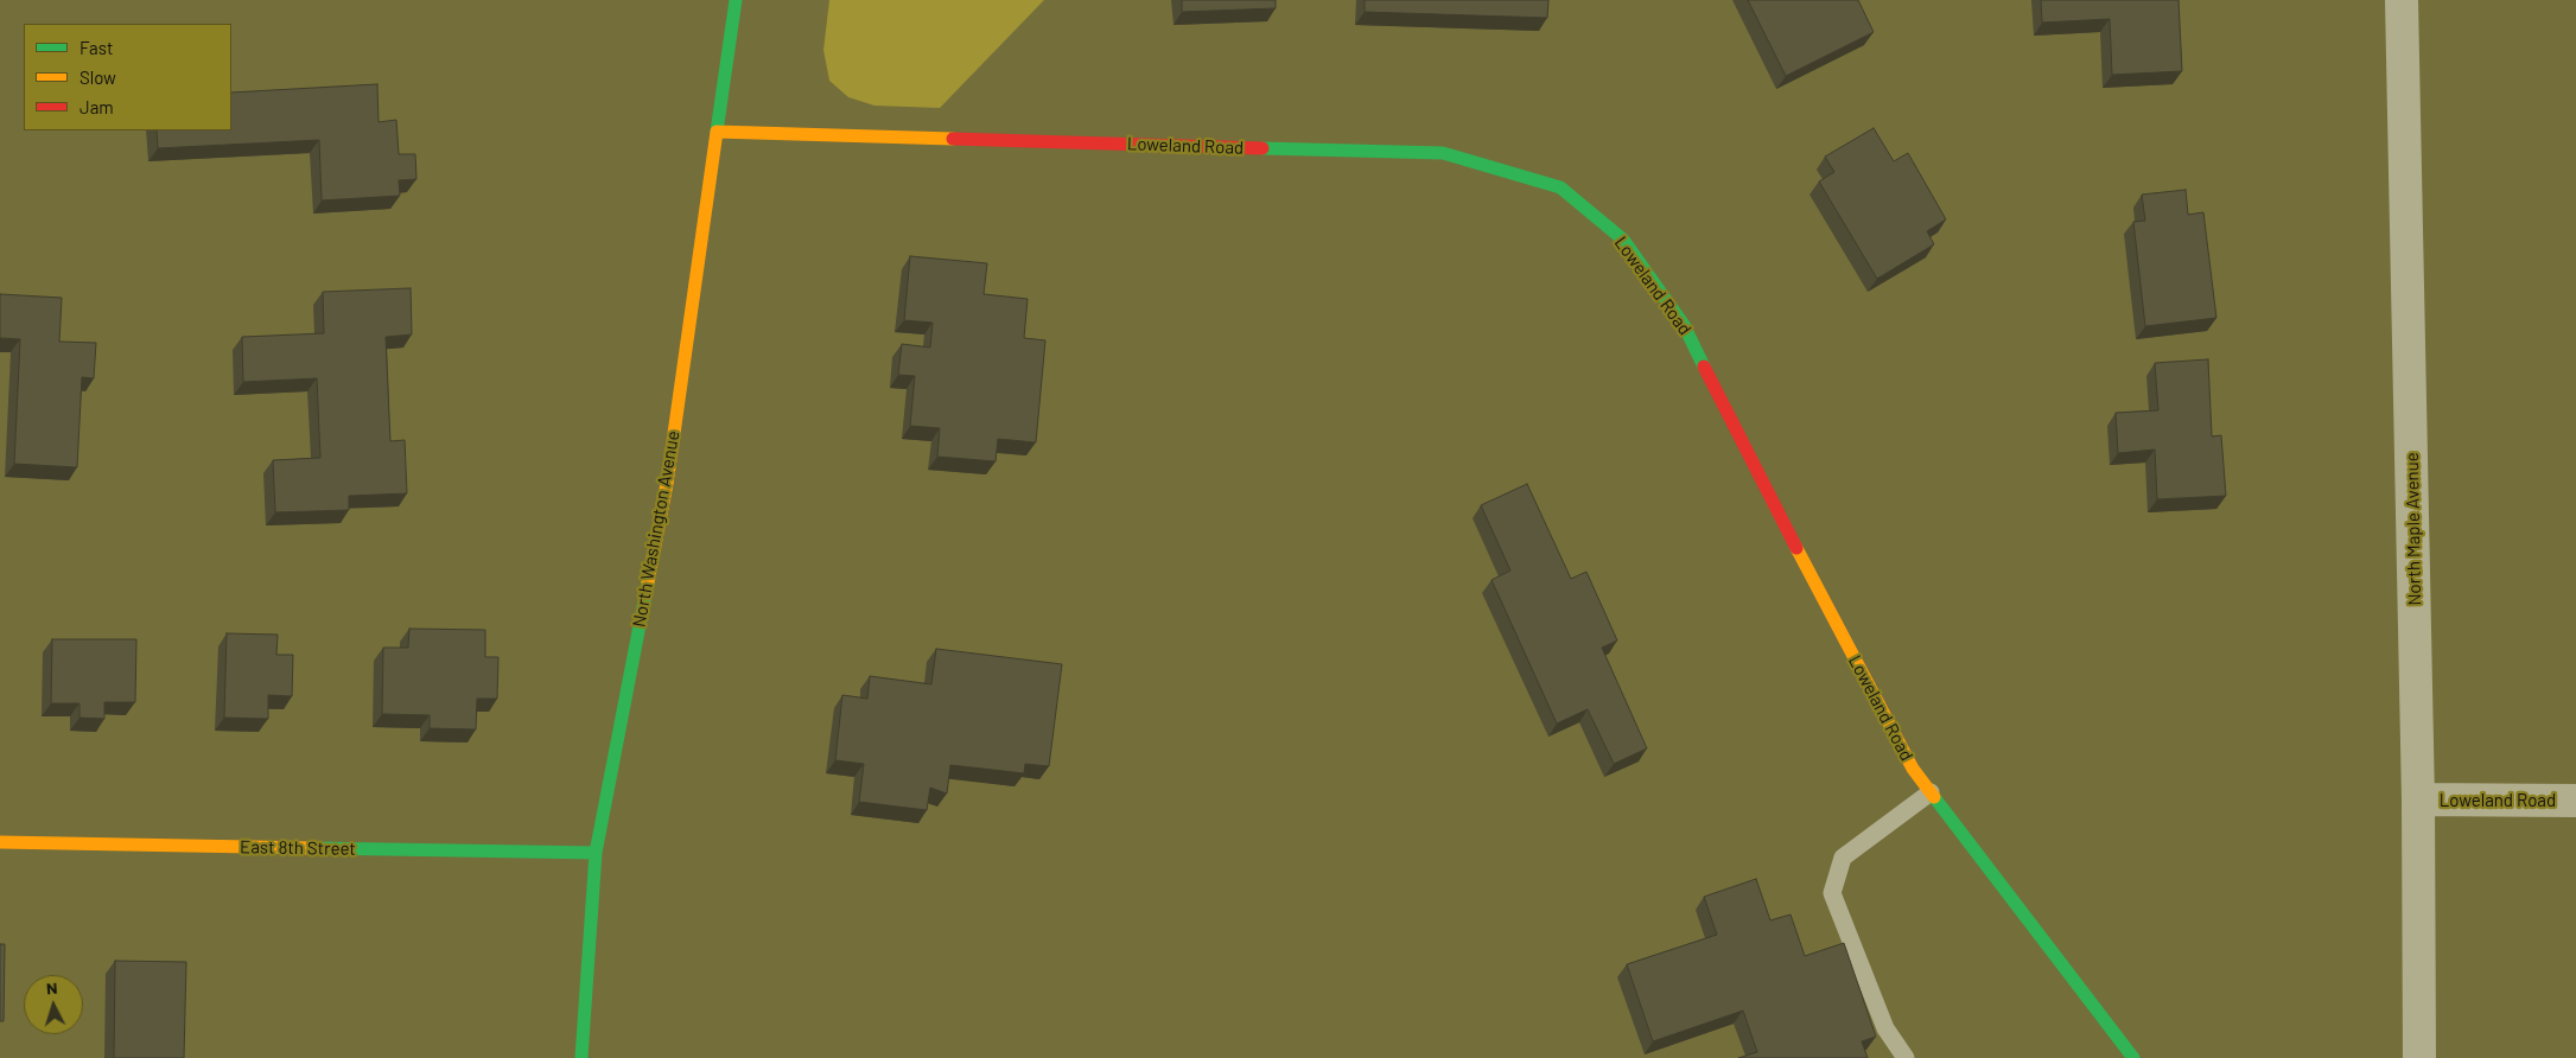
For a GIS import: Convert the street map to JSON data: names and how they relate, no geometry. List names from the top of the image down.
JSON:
{
  "streets": {
    "street": [
      "Loweland Road",
      "North Washington Avenue",
      "North Maple Avenue",
      "East 8th Street"
    ]
  },
  "crossings": [
    ["Loweland Road", "North Washington Avenue"],
    ["Loweland Road", "North Maple Avenue"],
    ["North Washington Avenue", "East 8th Street"]
  ],
  "legend": ["Fast", "Slow", "Jam"],
  "north": "top"
}
